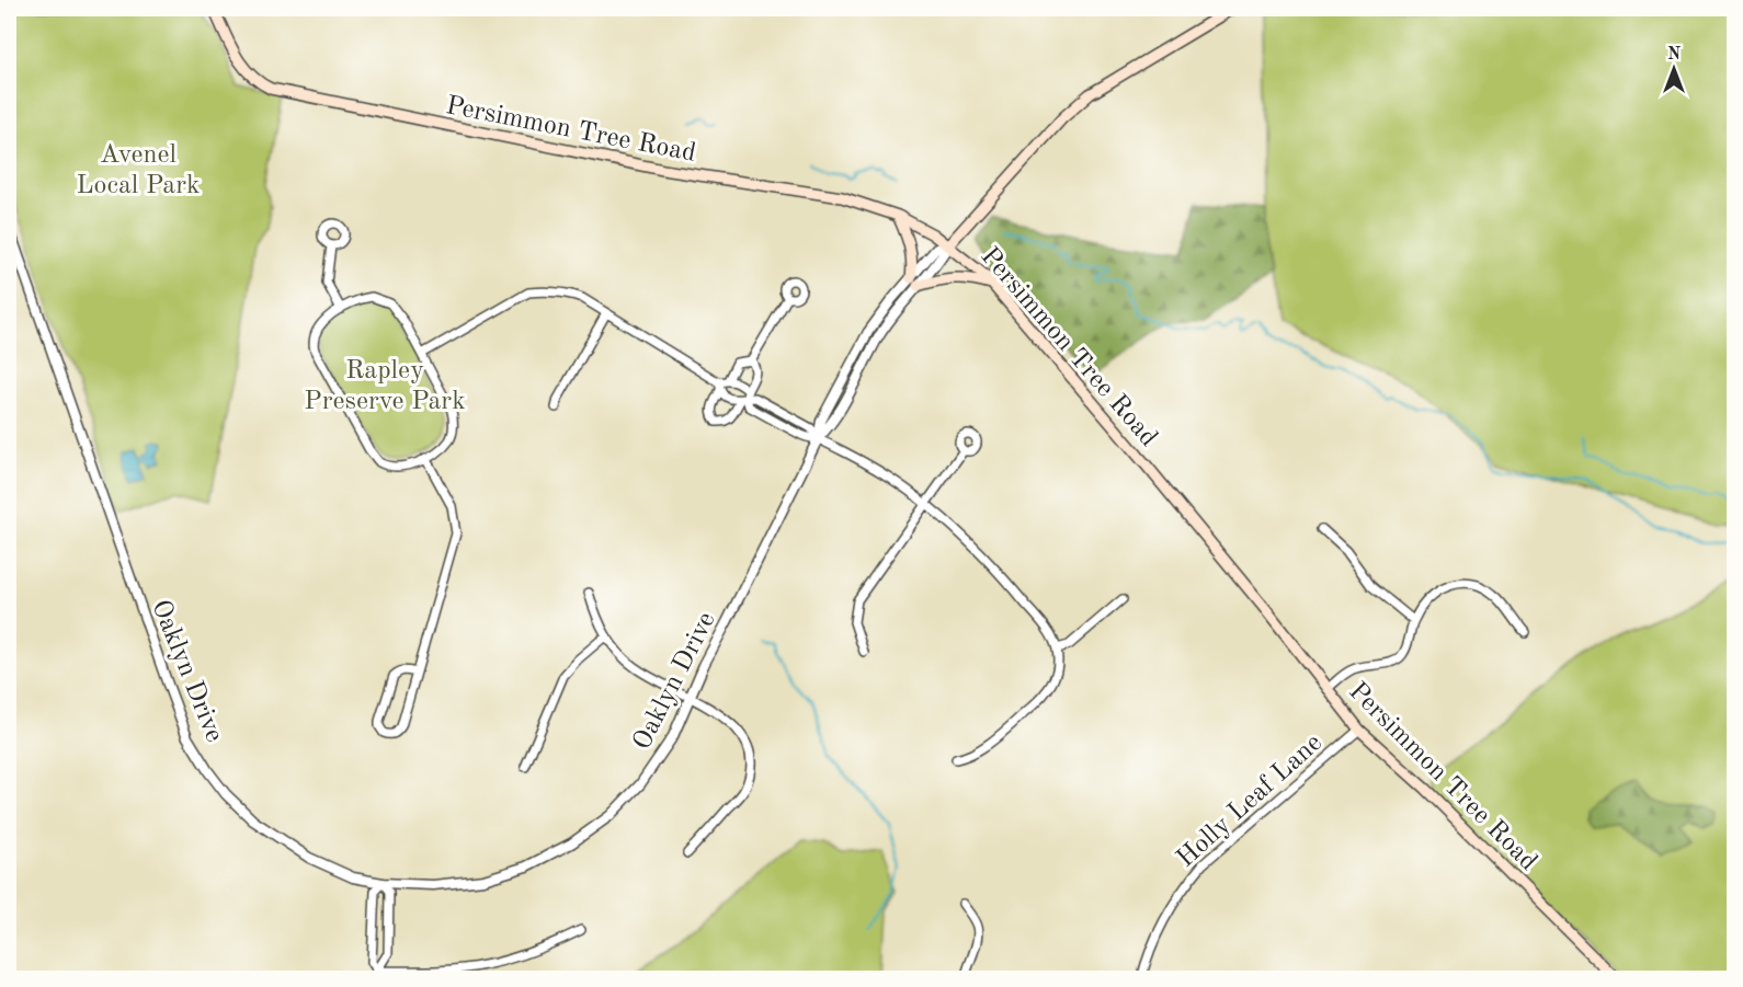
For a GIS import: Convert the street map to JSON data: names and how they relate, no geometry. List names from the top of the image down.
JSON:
{
  "streets": {
    "main road": ["Persimmon Tree Road"],
    "street": ["Oaklyn Drive", "Holly Leaf Lane"]
  },
  "crossings": [
    ["Persimmon Tree Road", "Oaklyn Drive"],
    ["Persimmon Tree Road", "Holly Leaf Lane"]
  ],
  "parks": ["Avenel Local Park", "Rapley Preserve Park"],
  "north": "top"
}
